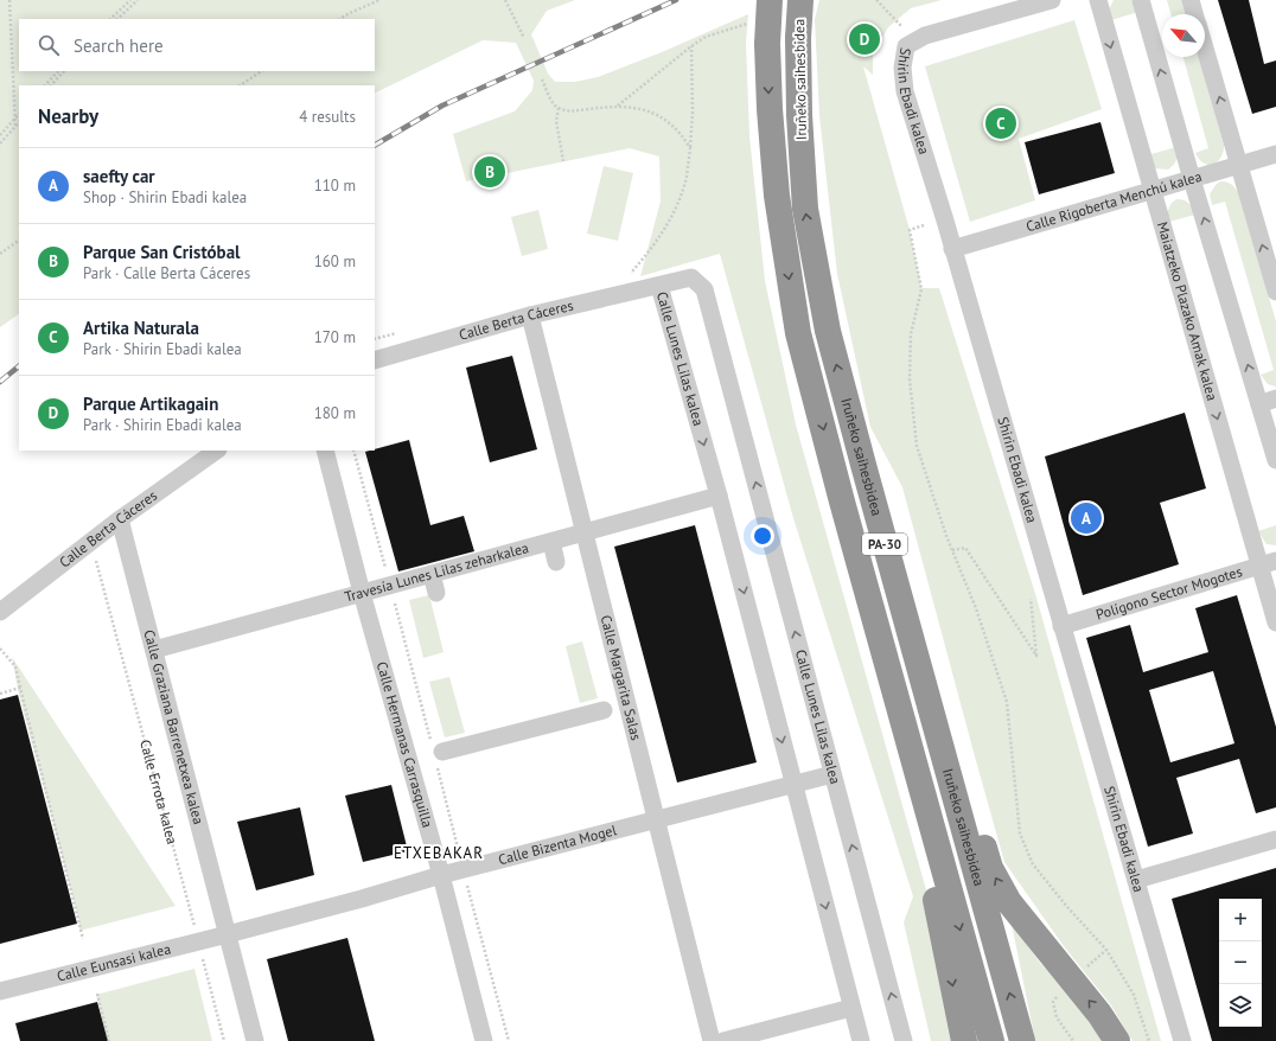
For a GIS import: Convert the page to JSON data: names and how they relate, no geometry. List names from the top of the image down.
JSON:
{
  "streets": {
    "highway": ["Iruñeko saihesbidea", "PA-30"],
    "street": [
      "Shirin Ebadi kalea",
      "Calle Rigoberta Menchú kalea",
      "Maiatzeko Plazako Amak kalea",
      "Calle Berta Cáceres",
      "Calle Lunes Lilas kalea",
      "Travesía Lunes Lilas zeharkalea",
      "Polígono Sector Mogotes",
      "Calle Margarita Salas",
      "Calle Graziana Barrenetxea kalea",
      "Calle Hermanas Carrasquilla",
      "Calle Bizenta Mogel",
      "Calle Eunsasi kalea"
    ],
    "path": ["Calle Errota kalea"]
  },
  "crossings": [
    ["Shirin Ebadi kalea", "Calle Rigoberta Menchú kalea"],
    ["Shirin Ebadi kalea", "Polígono Sector Mogotes"],
    ["Calle Rigoberta Menchú kalea", "Maiatzeko Plazako Amak kalea"],
    ["Maiatzeko Plazako Amak kalea", "Polígono Sector Mogotes"],
    ["Calle Berta Cáceres", "Calle Lunes Lilas kalea"],
    ["Calle Berta Cáceres", "Calle Margarita Salas"],
    ["Calle Berta Cáceres", "Calle Graziana Barrenetxea kalea"],
    ["Calle Berta Cáceres", "Calle Errota kalea"],
    ["Calle Lunes Lilas kalea", "Travesía Lunes Lilas zeharkalea"],
    ["Calle Lunes Lilas kalea", "Calle Bizenta Mogel"],
    ["Travesía Lunes Lilas zeharkalea", "Calle Margarita Salas"],
    ["Travesía Lunes Lilas zeharkalea", "Calle Graziana Barrenetxea kalea"],
    ["Travesía Lunes Lilas zeharkalea", "Calle Hermanas Carrasquilla"],
    ["Calle Margarita Salas", "Calle Bizenta Mogel"],
    ["Calle Graziana Barrenetxea kalea", "Calle Bizenta Mogel"],
    ["Calle Graziana Barrenetxea kalea", "Calle Eunsasi kalea"],
    ["Calle Hermanas Carrasquilla", "Calle Bizenta Mogel"],
    ["Calle Errota kalea", "Calle Eunsasi kalea"],
    ["Calle Bizenta Mogel", "Calle Eunsasi kalea"]
  ],
  "districts": ["ETXEBAKAR"],
  "north": "top left",
  "page": {
    "search": "Search here",
    "pins": [
      "D",
      "C",
      "B",
      "A"
    ],
    "heading": ["Nearby", "4 results"],
    "list": [
      {
        "mark": "A",
        "name": "saefty car",
        "note": "Shop · Shirin Ebadi kalea",
        "value": "110 m"
      },
      {
        "mark": "B",
        "name": "Parque San Cristóbal",
        "note": "Park · Calle Berta Cáceres",
        "value": "160 m"
      },
      {
        "mark": "C",
        "name": "Artika Naturala",
        "note": "Park · Shirin Ebadi kalea",
        "value": "170 m"
      },
      {
        "mark": "D",
        "name": "Parque Artikagain",
        "note": "Park · Shirin Ebadi kalea",
        "value": "180 m"
      }
    ],
    "map_buttons": ["+", "−"]
  }
}
